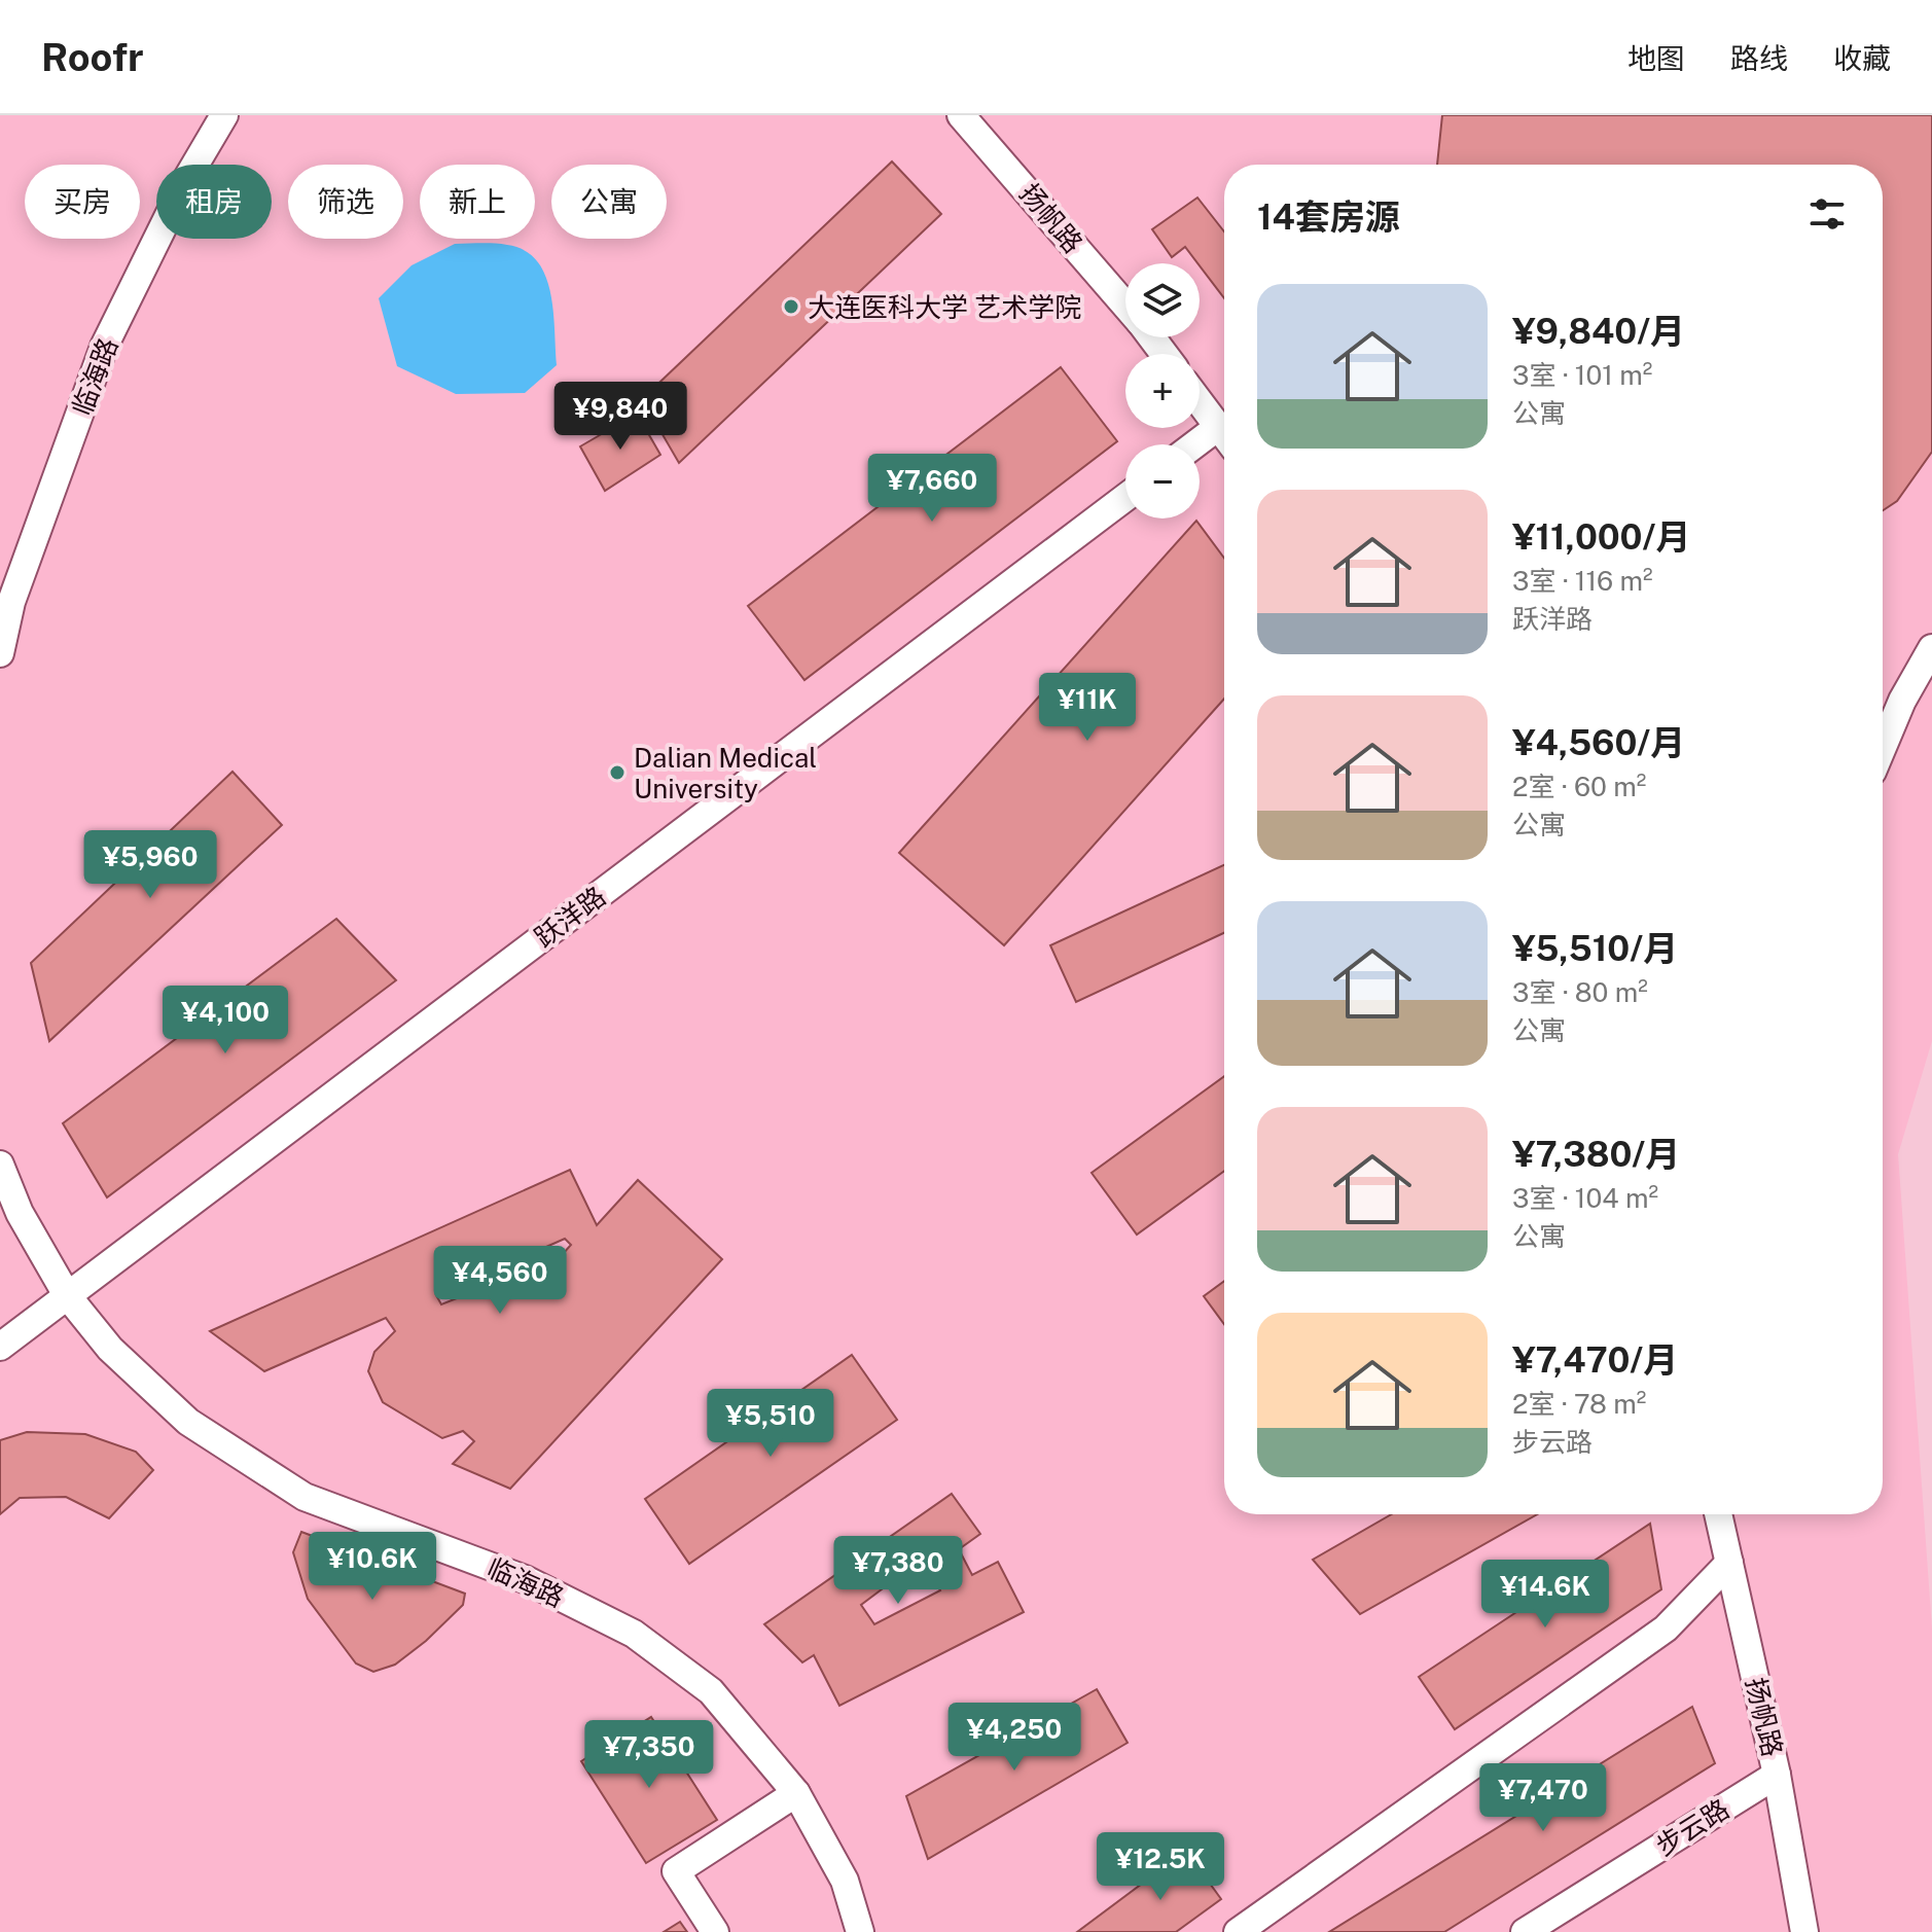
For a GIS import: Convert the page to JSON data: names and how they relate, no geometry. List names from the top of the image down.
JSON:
{
  "streets": {
    "street": [
      "扬帆路",
      "临海路",
      "跃洋路",
      "步云路"
    ]
  },
  "crossings": [
    ["扬帆路", "步云路"],
    ["临海路", "跃洋路"]
  ],
  "places": ["大连医科大学 艺术学院", "Dalian Medical University"],
  "page": {
    "header": "Roofr",
    "nav": ["地图", "路线", "收藏"],
    "chip": [
      "买房",
      "租房",
      "筛选",
      "新上",
      "公寓"
    ],
    "heading": "14套房源",
    "map_buttons": ["+", "−"],
    "list": [
      {
        "name": "¥9,840/月",
        "note": "3室 · 101 m² · 公寓"
      },
      {
        "name": "¥11,000/月",
        "note": "3室 · 116 m² · 跃洋路"
      },
      {
        "name": "¥4,560/月",
        "note": "2室 · 60 m² · 公寓"
      },
      {
        "name": "¥5,510/月",
        "note": "3室 · 80 m² · 公寓"
      },
      {
        "name": "¥7,380/月",
        "note": "3室 · 104 m² · 公寓"
      },
      {
        "name": "¥7,470/月",
        "note": "2室 · 78 m² · 步云路"
      }
    ],
    "price": [
      "¥9,840",
      "¥7,660",
      "¥11K",
      "¥5,960",
      "¥4,100",
      "¥4,560",
      "¥5,510",
      "¥10.6K",
      "¥7,380",
      "¥14.6K",
      "¥4,250",
      "¥7,350",
      "¥7,470",
      "¥12.5K"
    ]
  }
}
